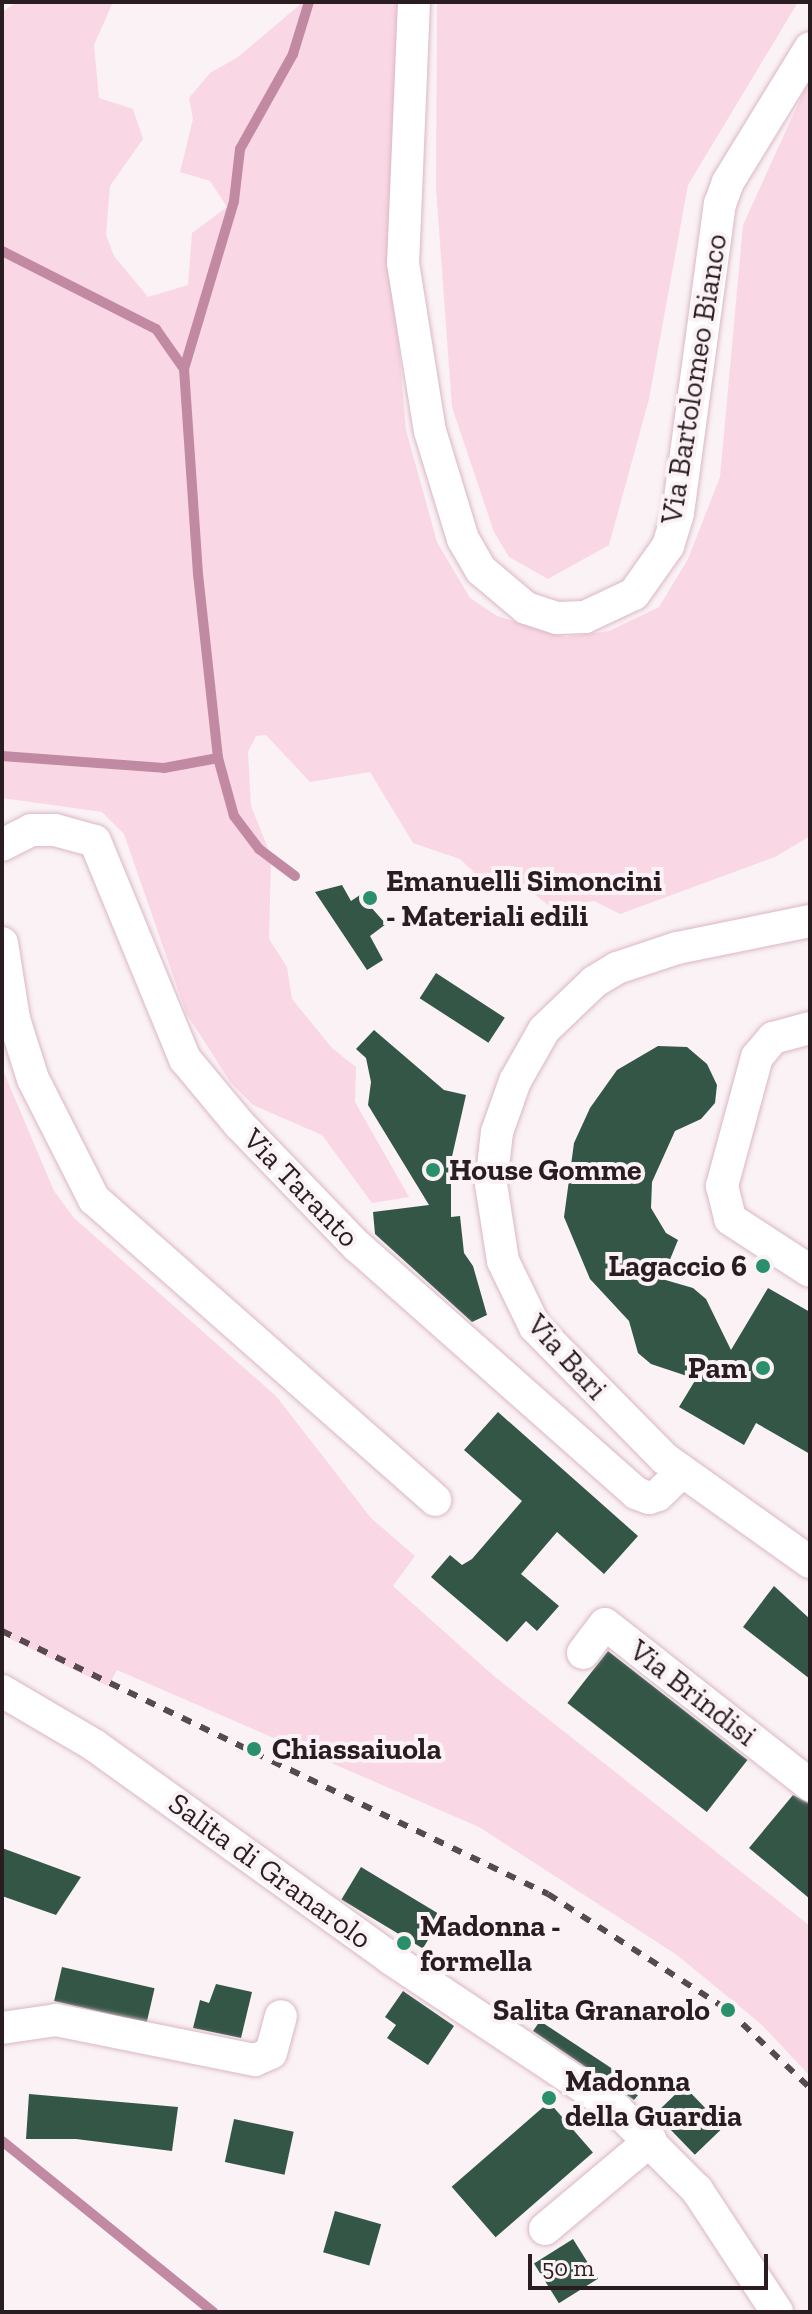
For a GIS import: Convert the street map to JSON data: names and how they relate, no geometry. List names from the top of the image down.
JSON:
{
  "streets": {
    "street": [
      "Via Bartolomeo Bianco",
      "Via Taranto",
      "Via Bari",
      "Via Brindisi",
      "Salita di Granarolo"
    ]
  },
  "crossings": [
    ["Via Taranto", "Via Bari"]
  ],
  "places": [
    "Emanuelli Simoncini - Materiali edili",
    "House Gomme",
    "Lagaccio 6",
    "Pam",
    "Chiassaiuola",
    "Madonna - formella",
    "Salita Granarolo",
    "Madonna della Guardia"
  ],
  "scale_bar": "50 m"
}
